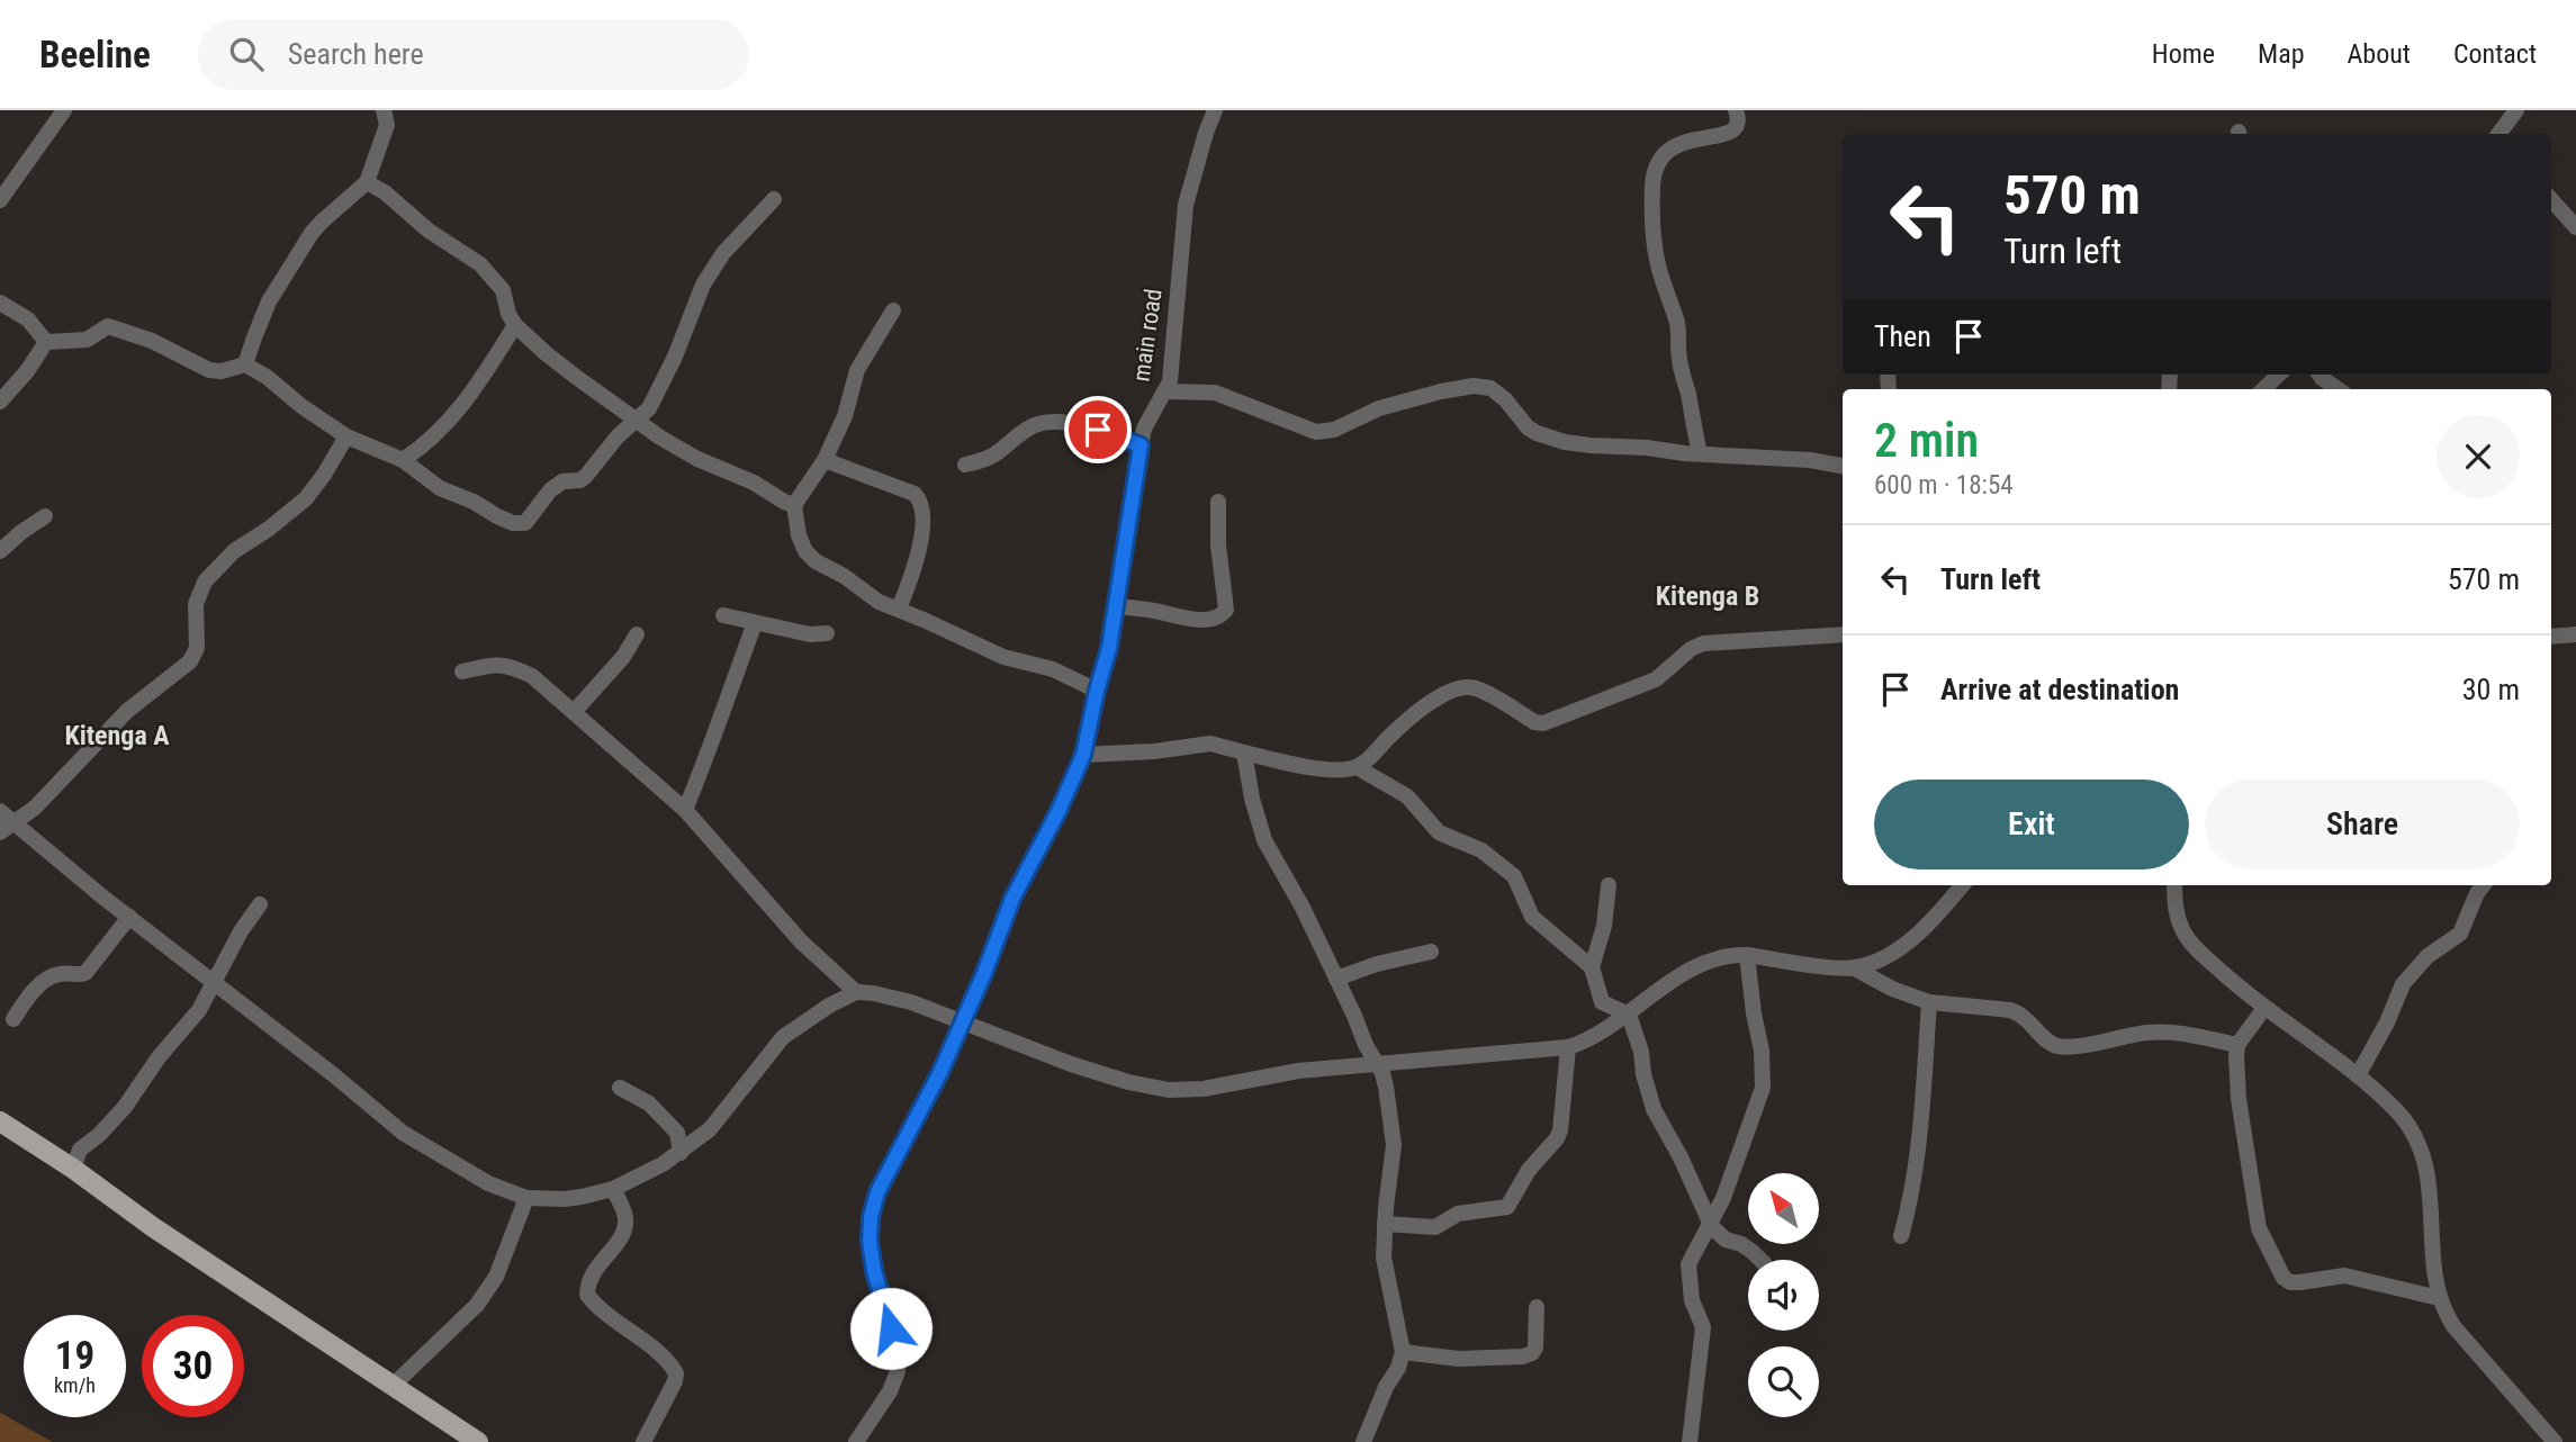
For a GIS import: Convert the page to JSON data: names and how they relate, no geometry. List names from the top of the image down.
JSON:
{
  "streets": {
    "street": ["main road"]
  },
  "districts": ["Kitenga B", "Kitenga A"],
  "north": "top left",
  "page": {
    "header": "Beeline",
    "search": "Search here",
    "nav": [
      "Home",
      "Map",
      "About",
      "Contact"
    ],
    "turn": ["570 m", "Turn left"],
    "then": "Then",
    "heading": ["2 min", "600 m · 18:54"],
    "list": [
      {
        "name": "Turn left",
        "value": "570 m"
      },
      {
        "name": "Arrive at destination",
        "value": "30 m"
      }
    ],
    "buttons": ["Exit", "Share"],
    "speed": "19 km/h",
    "limit": "30"
  }
}
